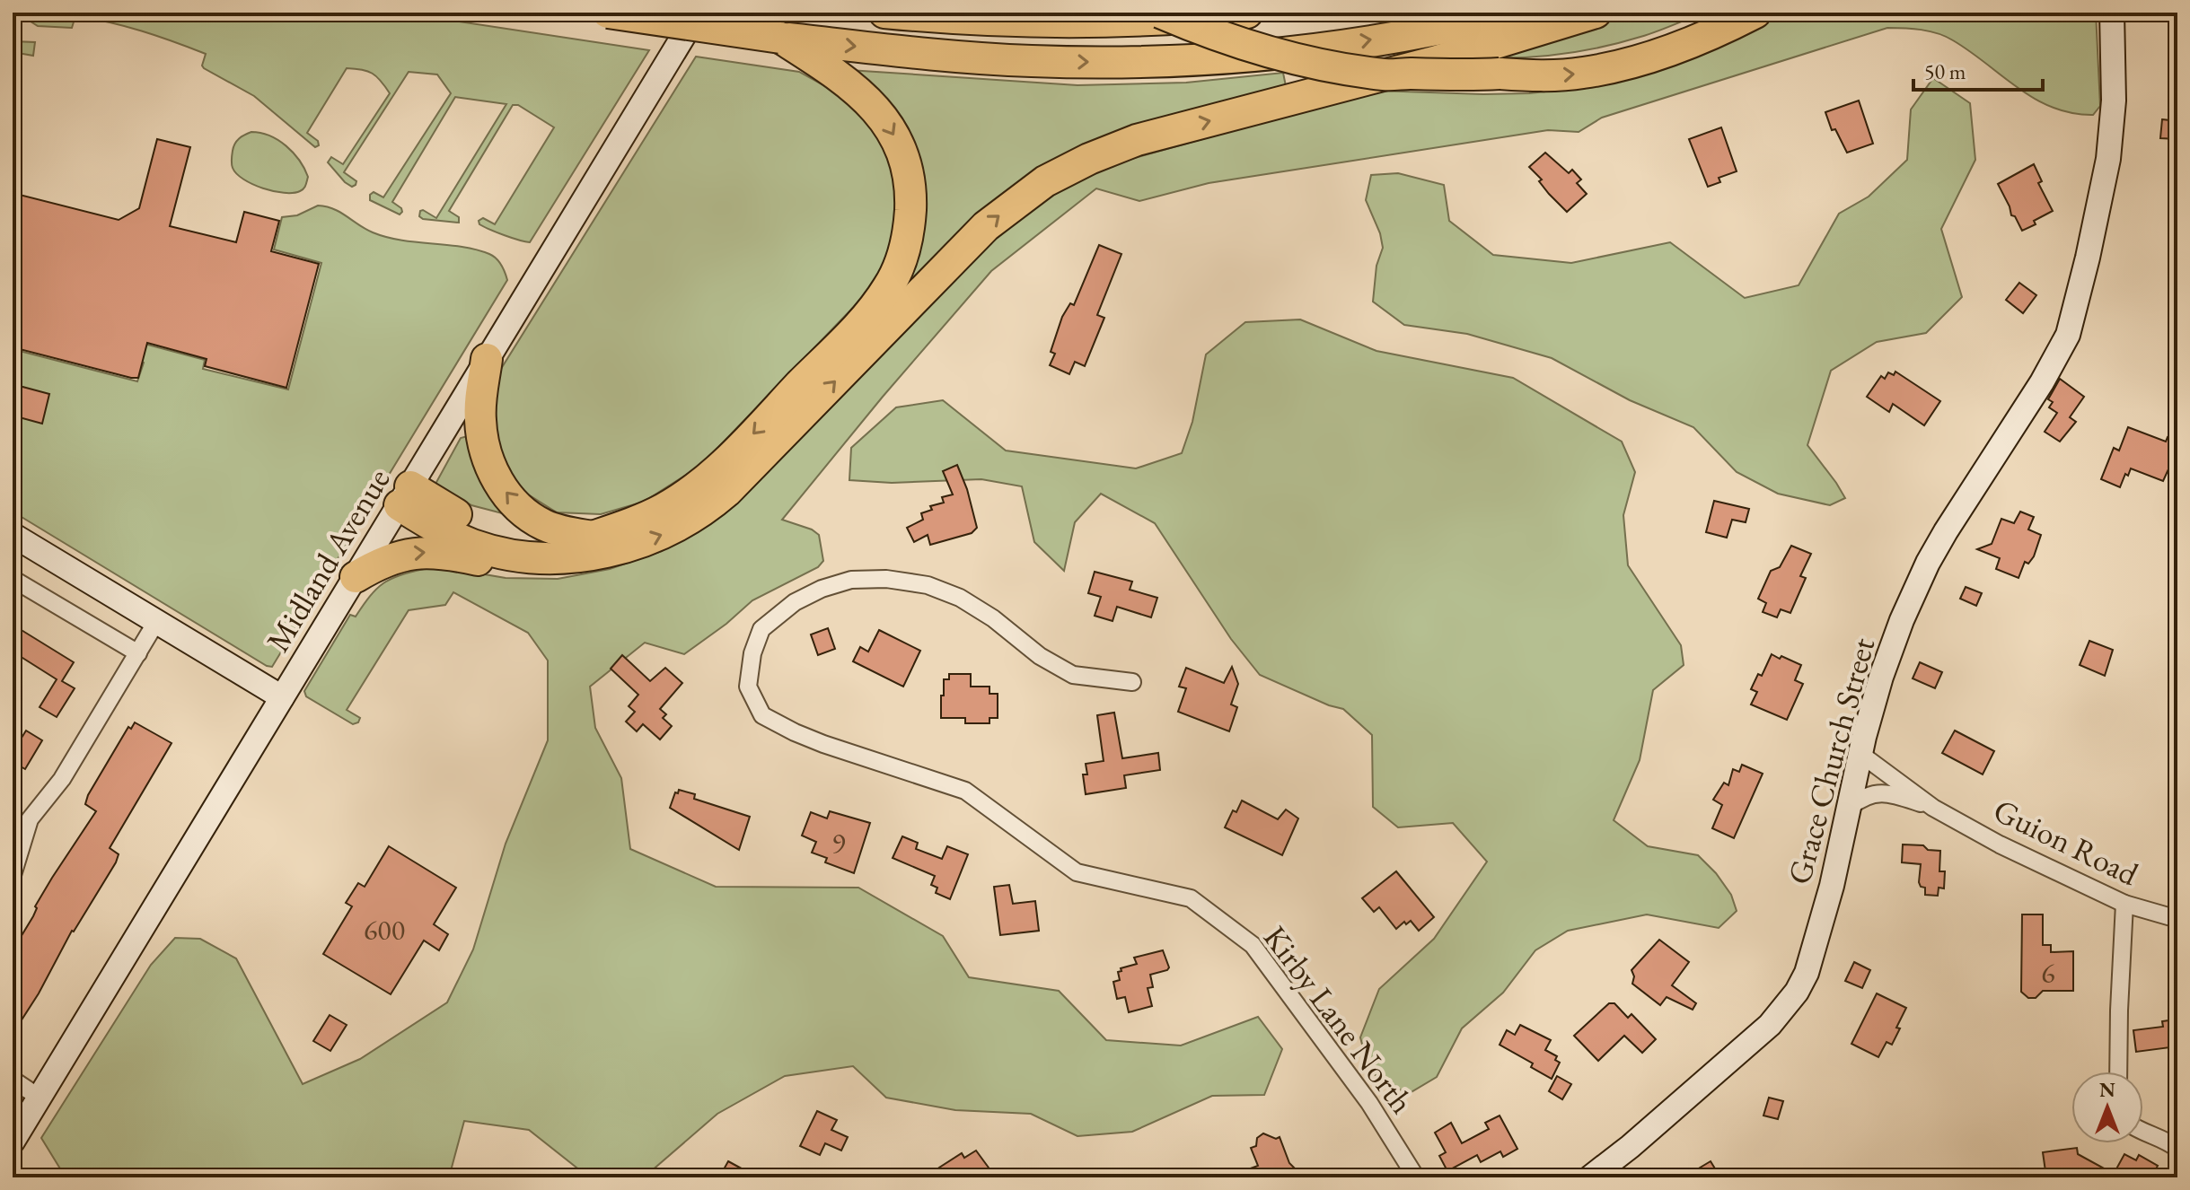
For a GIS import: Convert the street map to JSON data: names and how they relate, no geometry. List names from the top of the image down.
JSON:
{
  "streets": {
    "street": [
      "Midland Avenue",
      "Grace Church Street",
      "Guion Road",
      "Kirby Lane North"
    ]
  },
  "crossings": [
    ["Grace Church Street", "Guion Road"]
  ],
  "house_numbers": ["9", "600", "6"],
  "scale_bar": "50 m",
  "north": "top"
}
